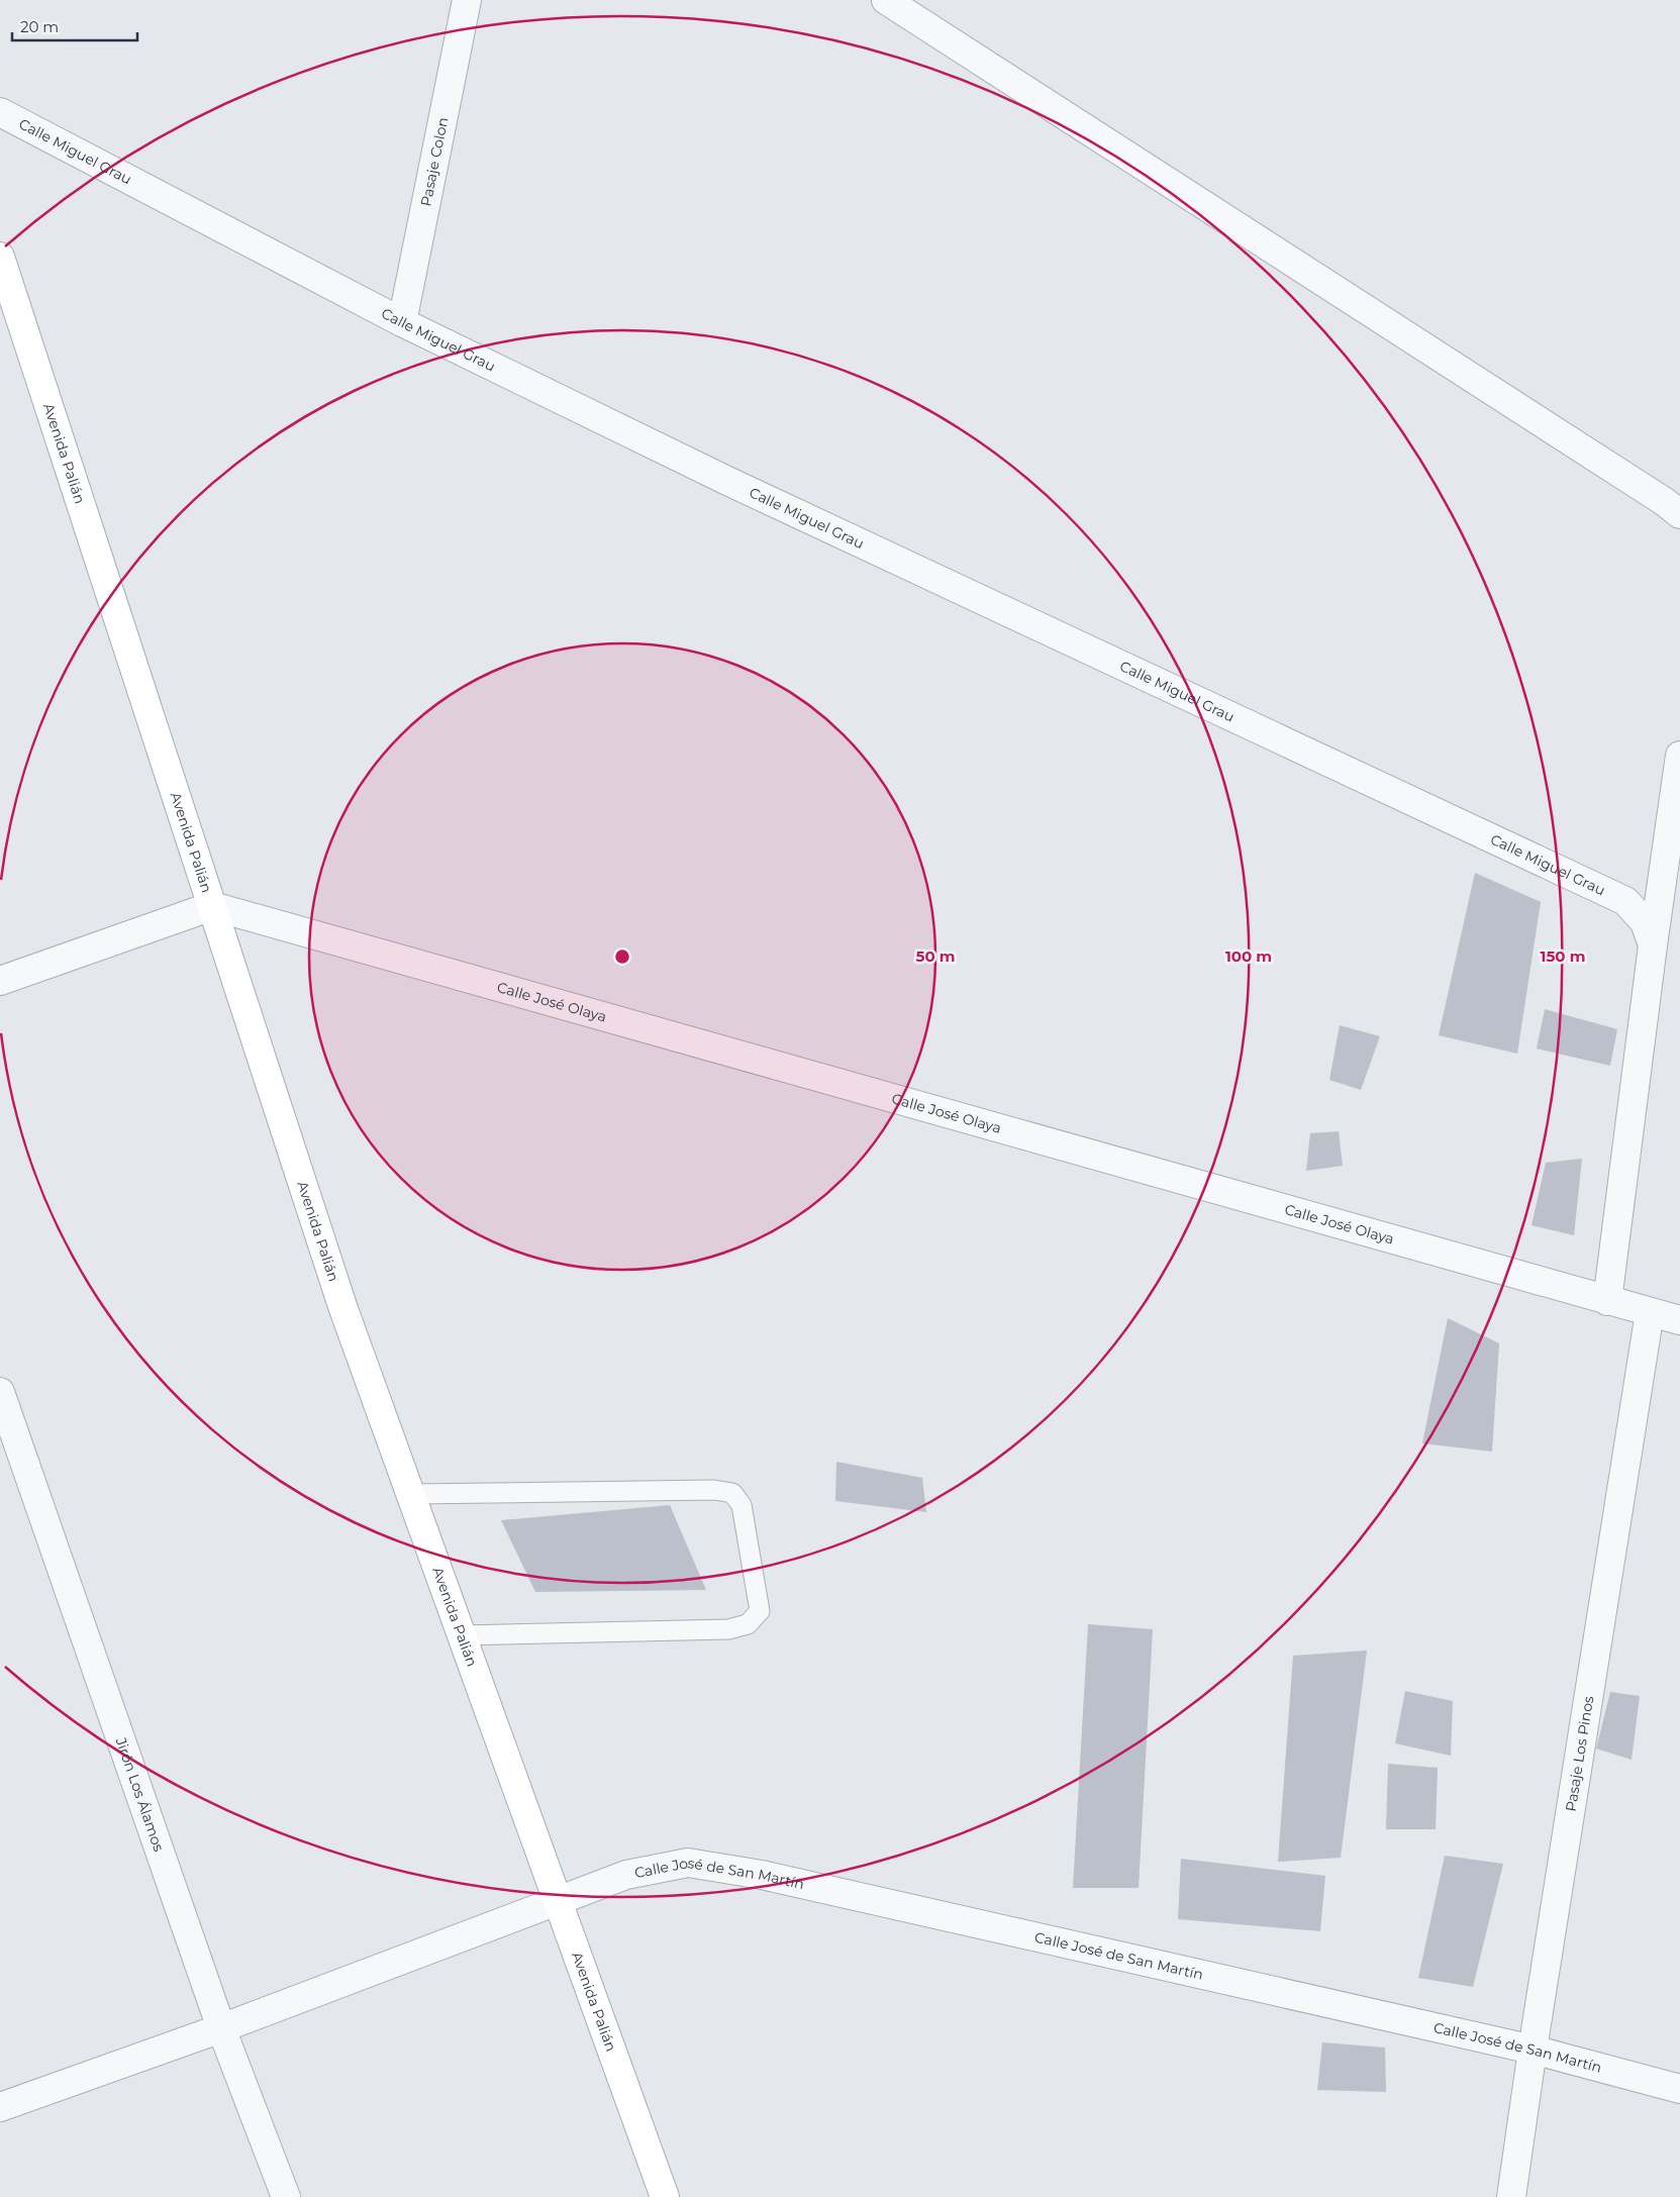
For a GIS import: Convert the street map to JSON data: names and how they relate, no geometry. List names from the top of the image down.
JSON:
{
  "streets": {
    "main road": ["Avenida Palián"],
    "street": [
      "Calle Miguel Grau",
      "Pasaje Colon",
      "Calle José Olaya",
      "Pasaje Los Pinos",
      "Jirón Los Álamos",
      "Calle José de San Martín"
    ]
  },
  "crossings": [
    ["Calle Miguel Grau", "Pasaje Colon"],
    ["Avenida Palián", "Calle José Olaya"],
    ["Avenida Palián", "Calle José de San Martín"],
    ["Calle José Olaya", "Pasaje Los Pinos"],
    ["Pasaje Los Pinos", "Calle José de San Martín"],
    ["Jirón Los Álamos", "Calle José de San Martín"]
  ],
  "scale_bar": "20 m",
  "rings": ["50 m", "100 m", "150 m"]
}
